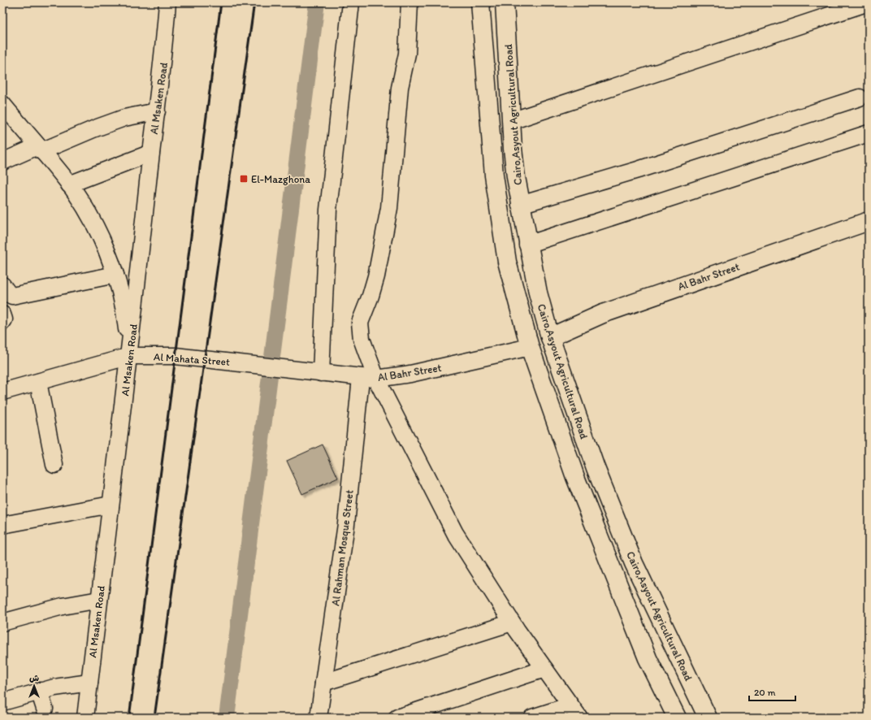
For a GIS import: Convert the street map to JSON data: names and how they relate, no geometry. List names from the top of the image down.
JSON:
{
  "streets": {
    "main road": ["Cairo,Asyout Agricultural Road", "Al Bahr Street"],
    "street": ["Al Msaken Road", "Al Mahata Street", "Al Rahman Mosque Street"]
  },
  "crossings": [
    ["Al Msaken Road", "Al Mahata Street"],
    ["Cairo,Asyout Agricultural Road", "Al Bahr Street"],
    ["Al Bahr Street", "Al Mahata Street"],
    ["Al Bahr Street", "Al Rahman Mosque Street"]
  ],
  "places": {
    "transit": ["El-Mazghona"]
  },
  "scale_bar": "20 m",
  "north": "top"
}
